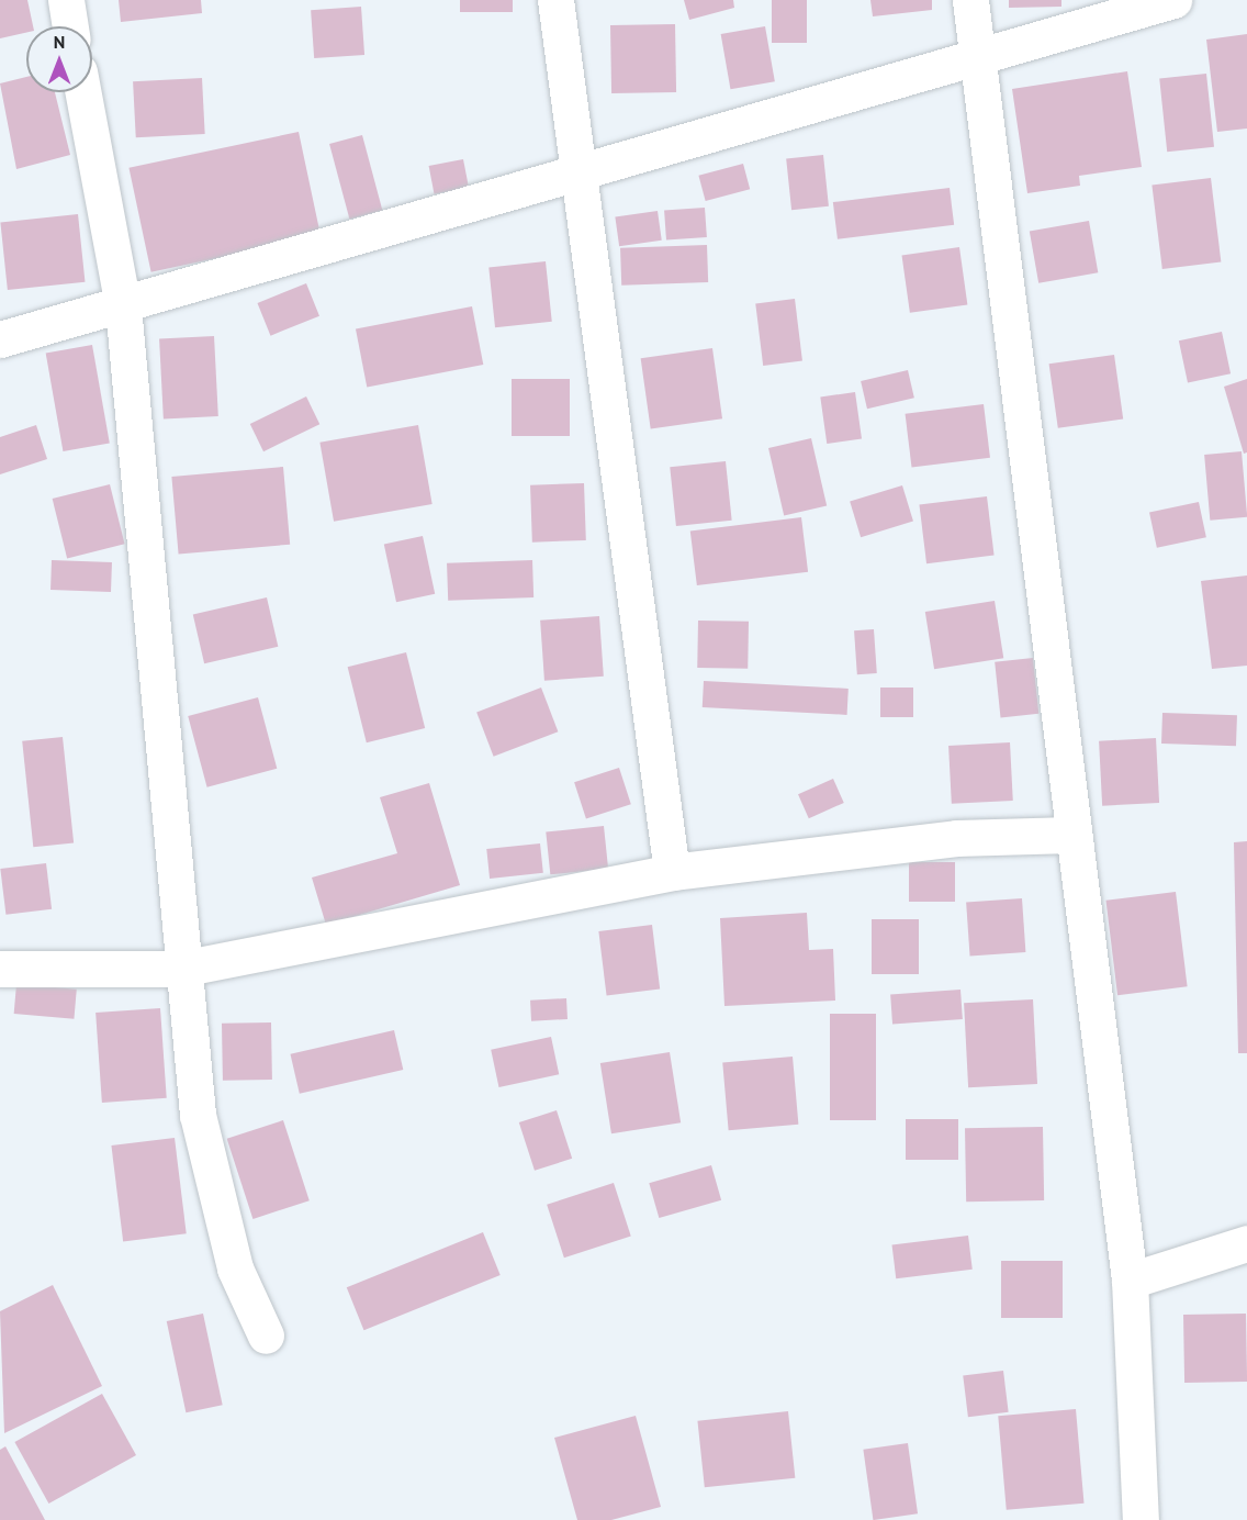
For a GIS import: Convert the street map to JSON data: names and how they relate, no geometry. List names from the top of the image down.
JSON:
{
  "north": "top"
}
